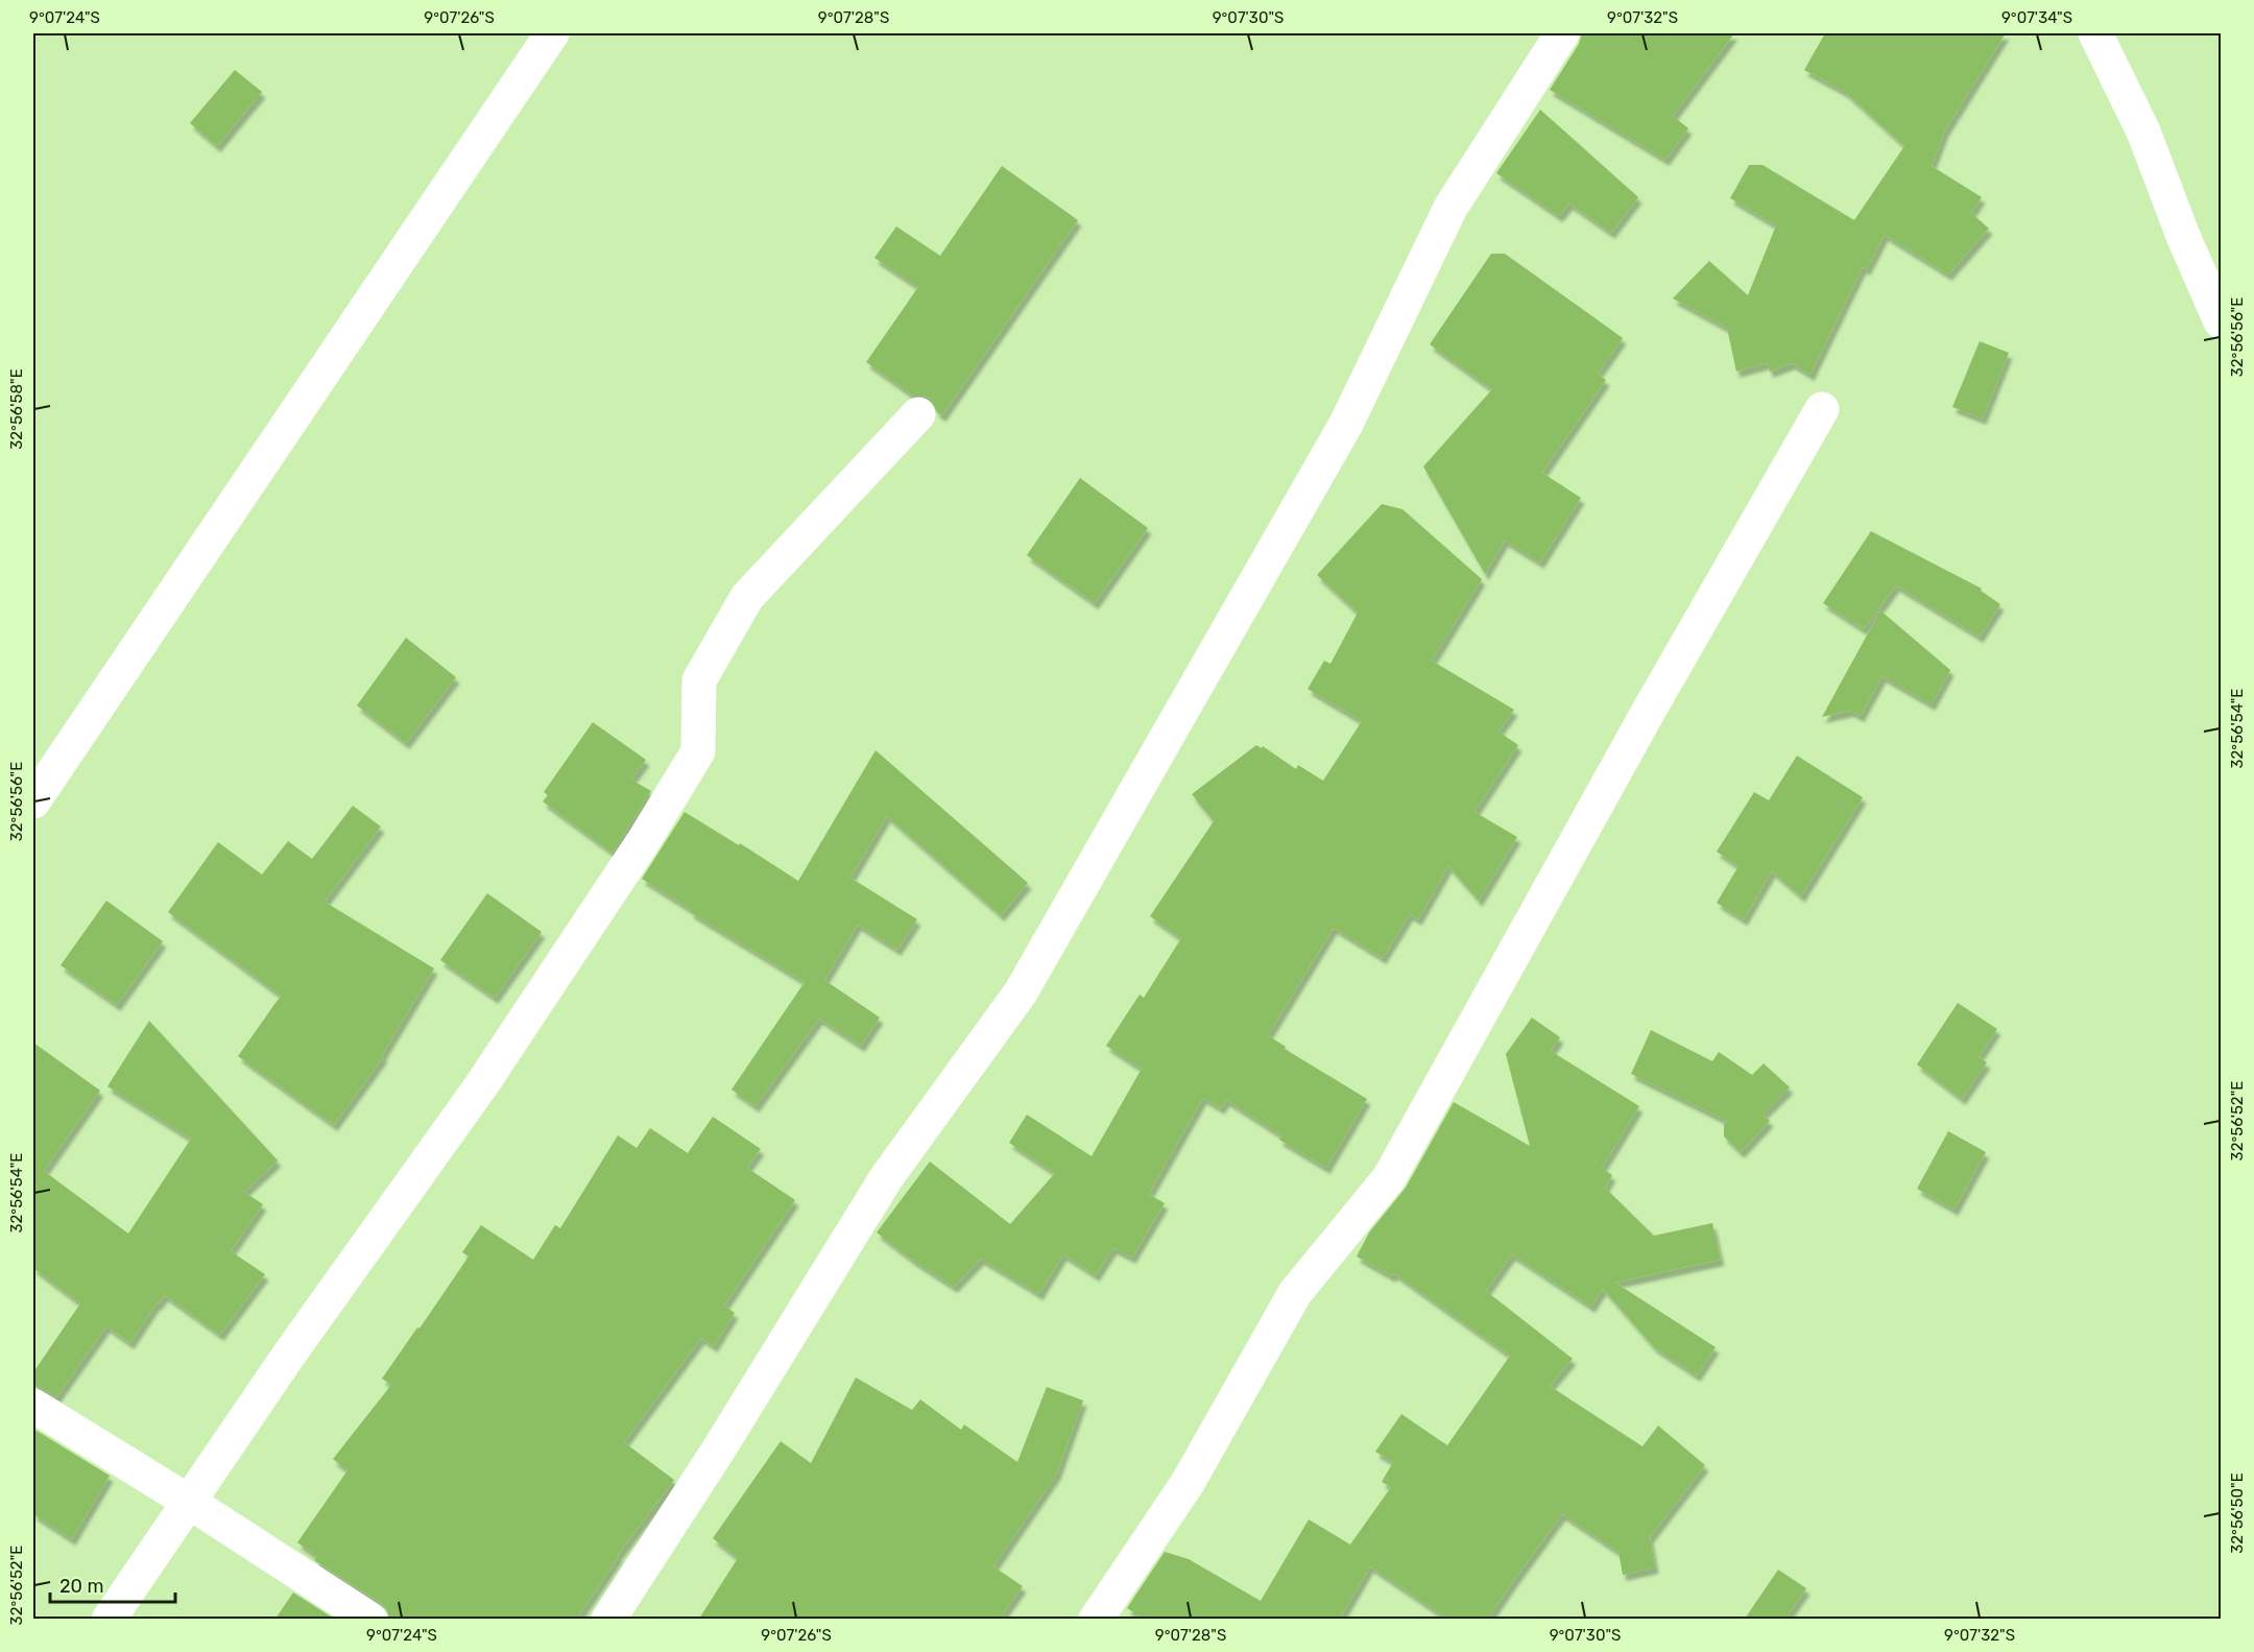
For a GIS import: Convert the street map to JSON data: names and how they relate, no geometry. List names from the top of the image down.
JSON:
{
  "scale_bar": "20 m",
  "coordinates": [
    "9°07'24\"S",
    "9°07'26\"S",
    "9°07'28\"S",
    "9°07'30\"S",
    "9°07'32\"S",
    "9°07'34\"S",
    "32°56'56\"E",
    "32°56'58\"E",
    "32°56'54\"E",
    "32°56'52\"E",
    "32°56'50\"E"
  ]
}
